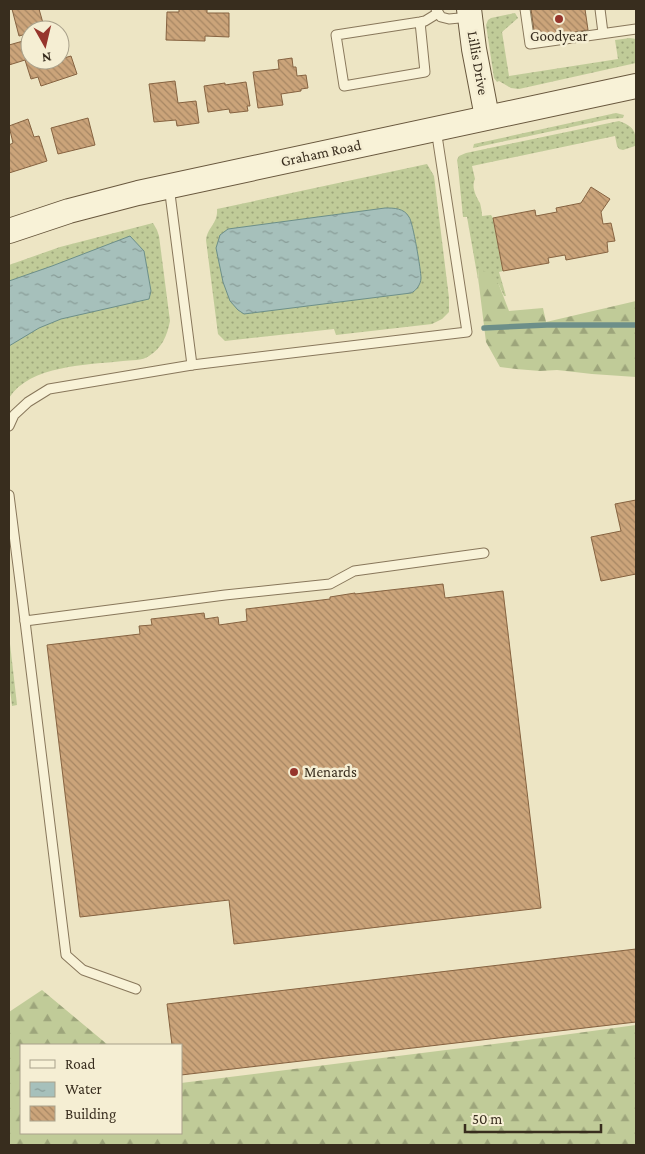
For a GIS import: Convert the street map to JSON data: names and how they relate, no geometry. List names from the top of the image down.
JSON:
{
  "streets": {
    "main road": ["Lillis Drive", "Graham Road"]
  },
  "crossings": [
    ["Lillis Drive", "Graham Road"]
  ],
  "places": ["Goodyear", "Menards"],
  "legend": ["Road", "Water", "Building"],
  "scale_bar": "50 m",
  "north": "bottom"
}
